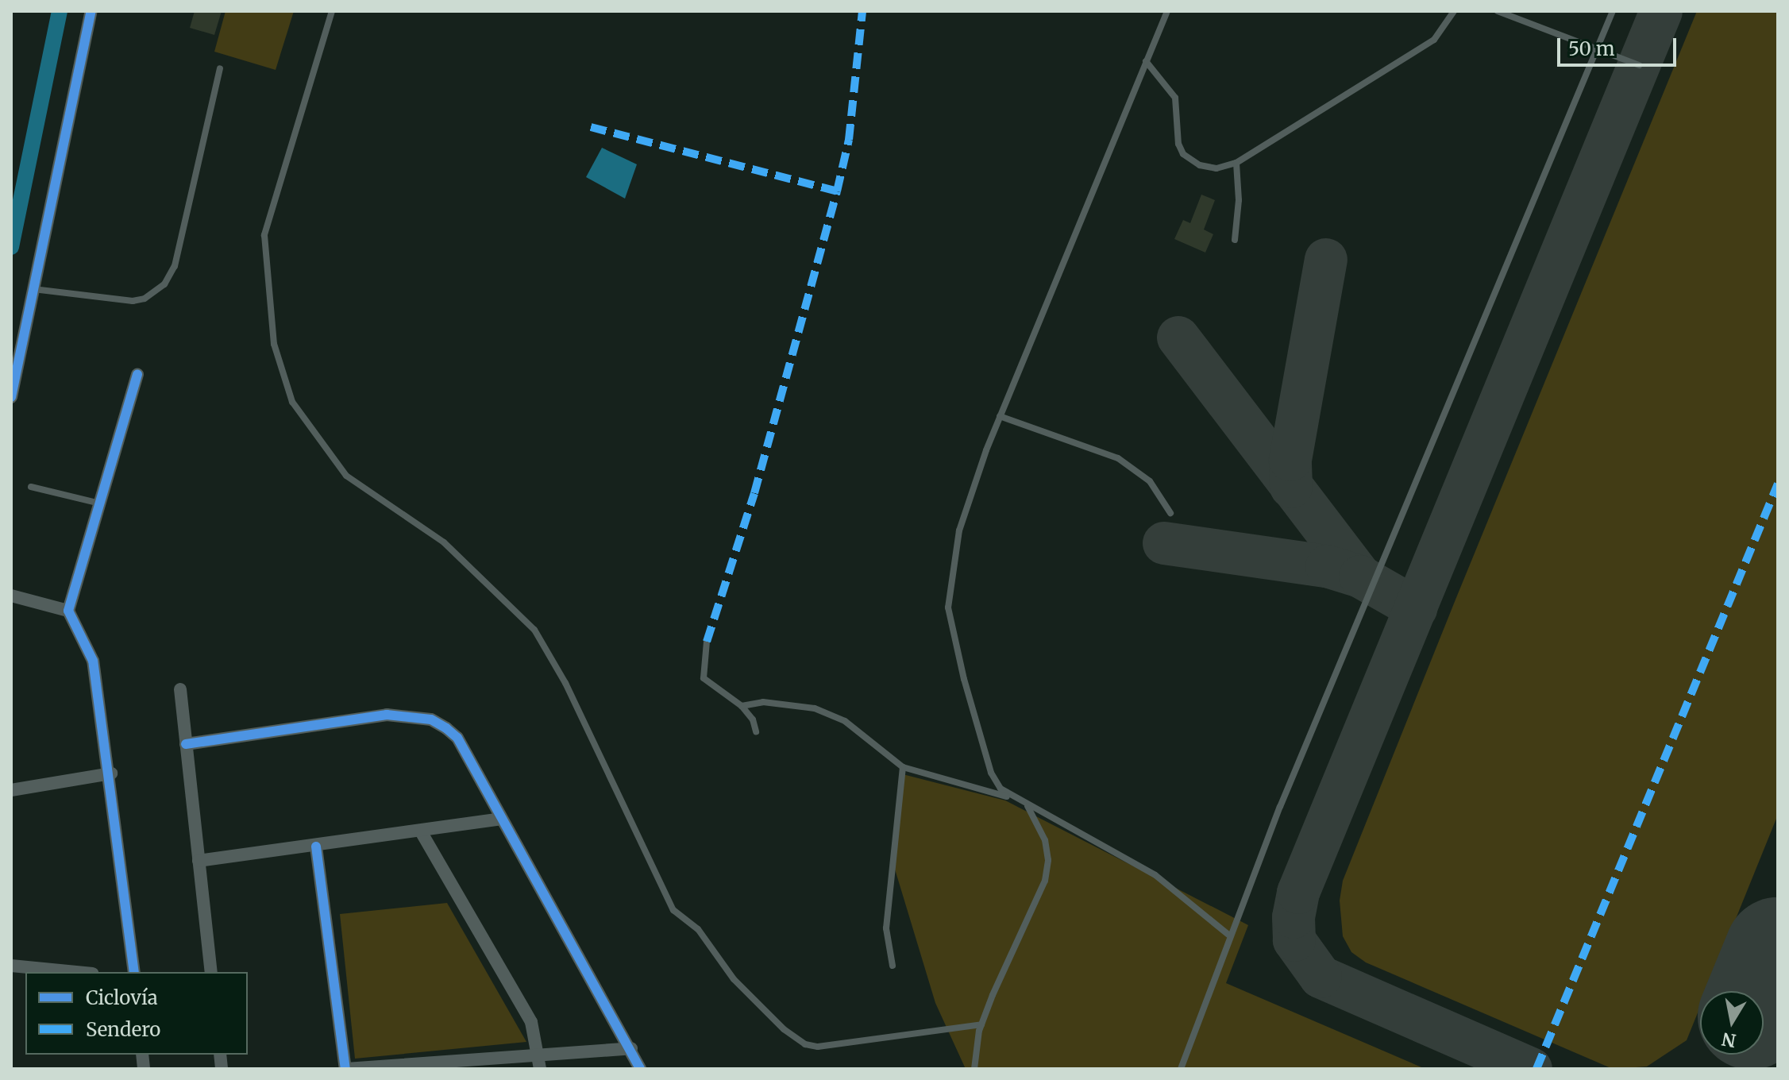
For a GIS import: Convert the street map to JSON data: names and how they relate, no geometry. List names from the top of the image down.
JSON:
{
  "legend": ["Ciclovía", "Sendero"],
  "scale_bar": "50 m",
  "north": "bottom"
}
